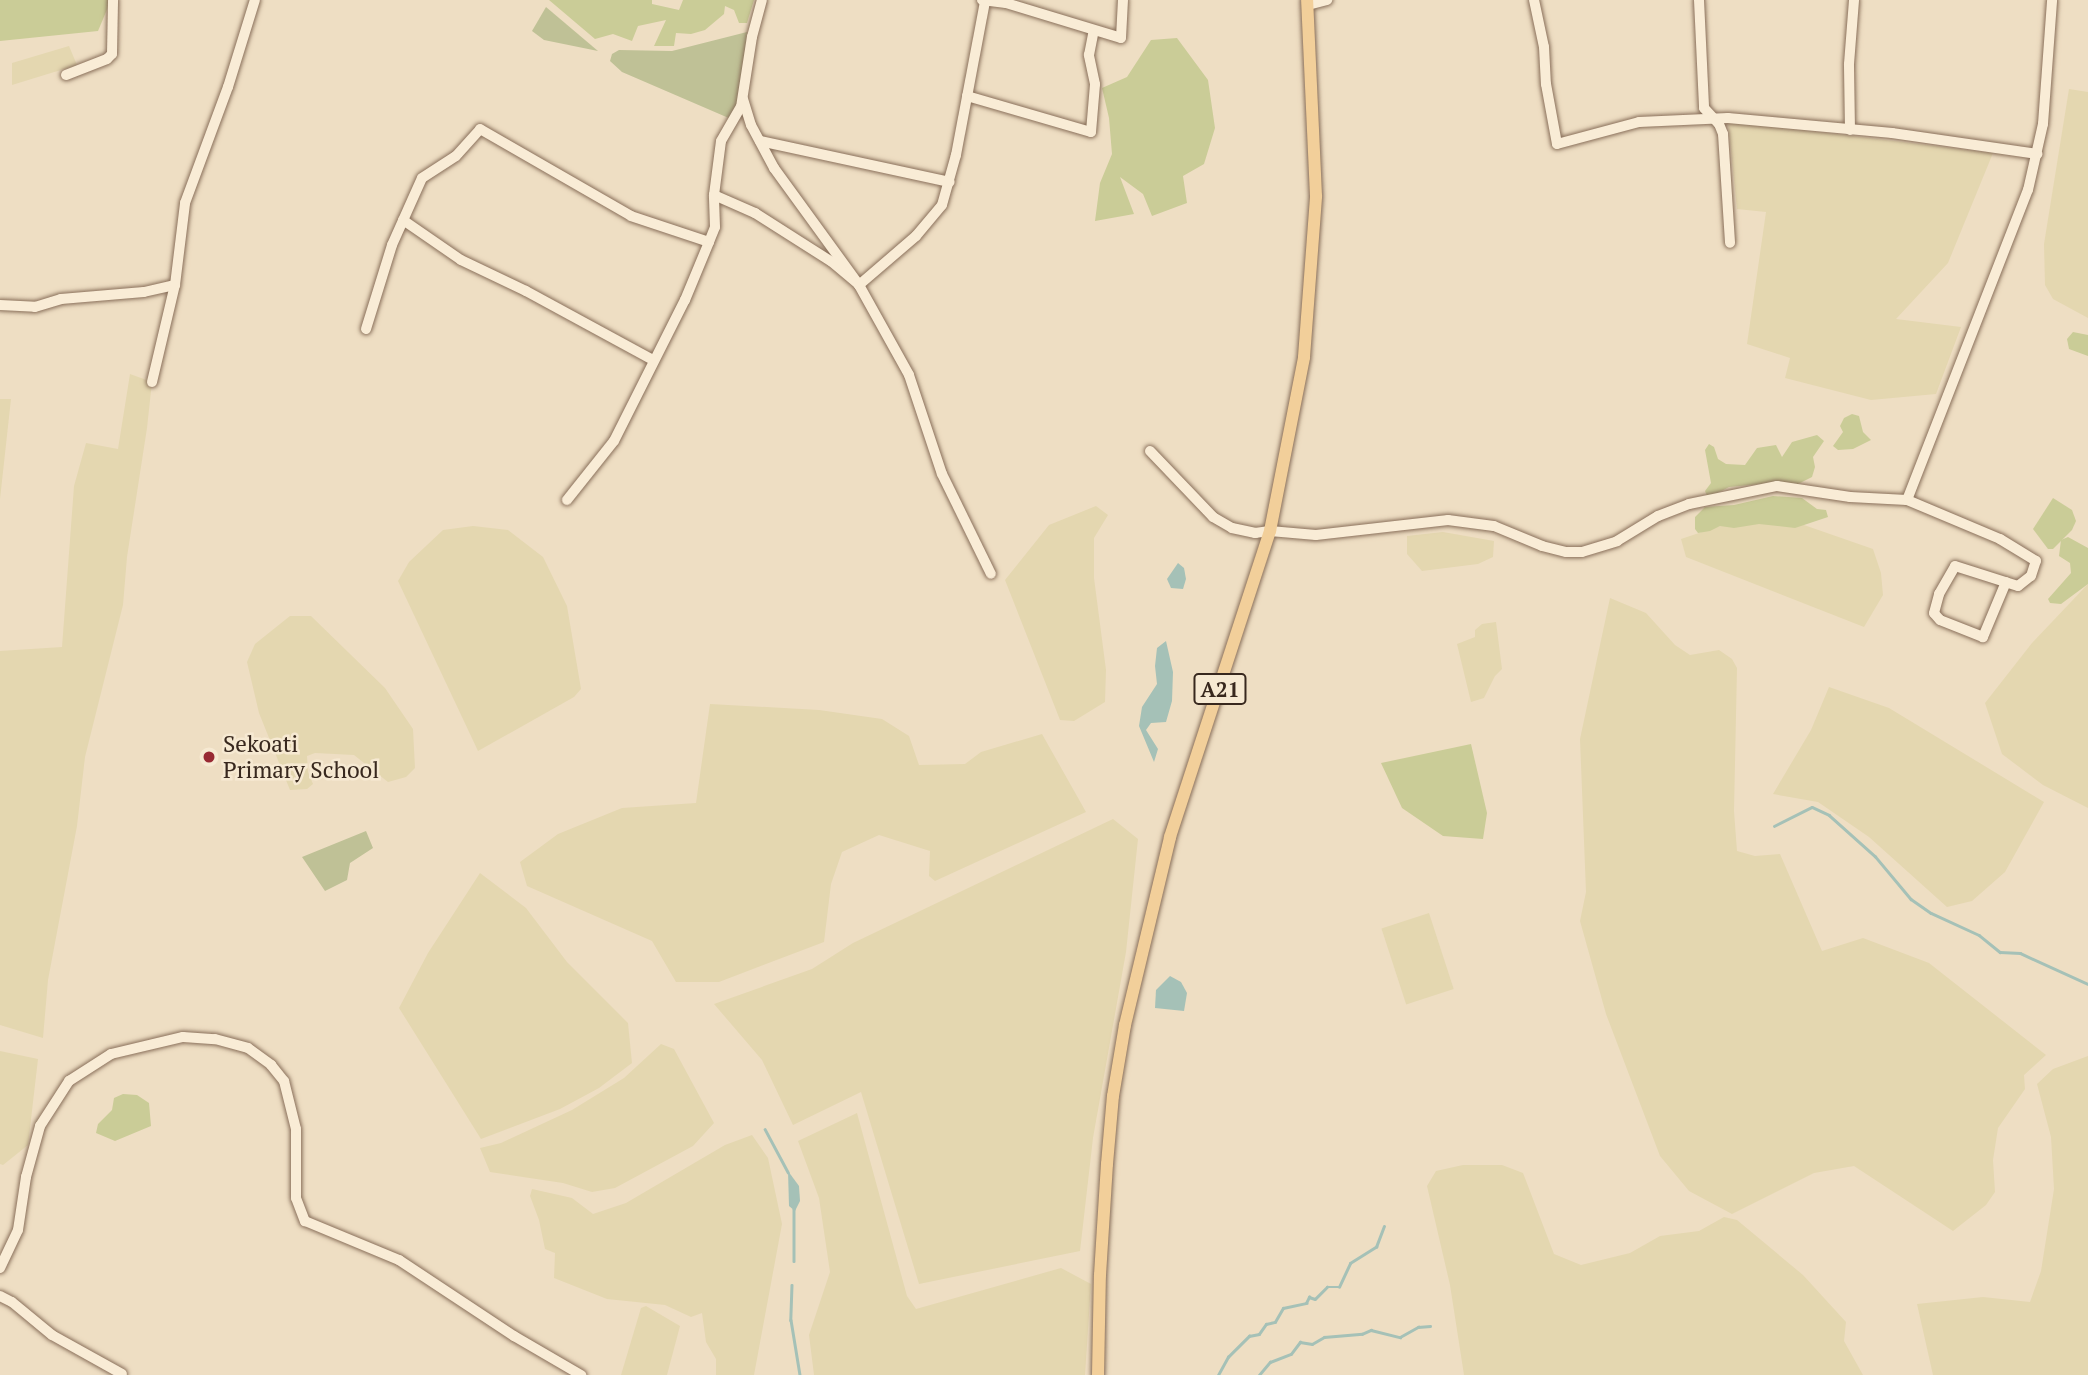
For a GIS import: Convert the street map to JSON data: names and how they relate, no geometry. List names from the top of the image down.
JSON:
{
  "streets": {
    "main road": ["A21"]
  },
  "places": ["Sekoati Primary School"]
}
